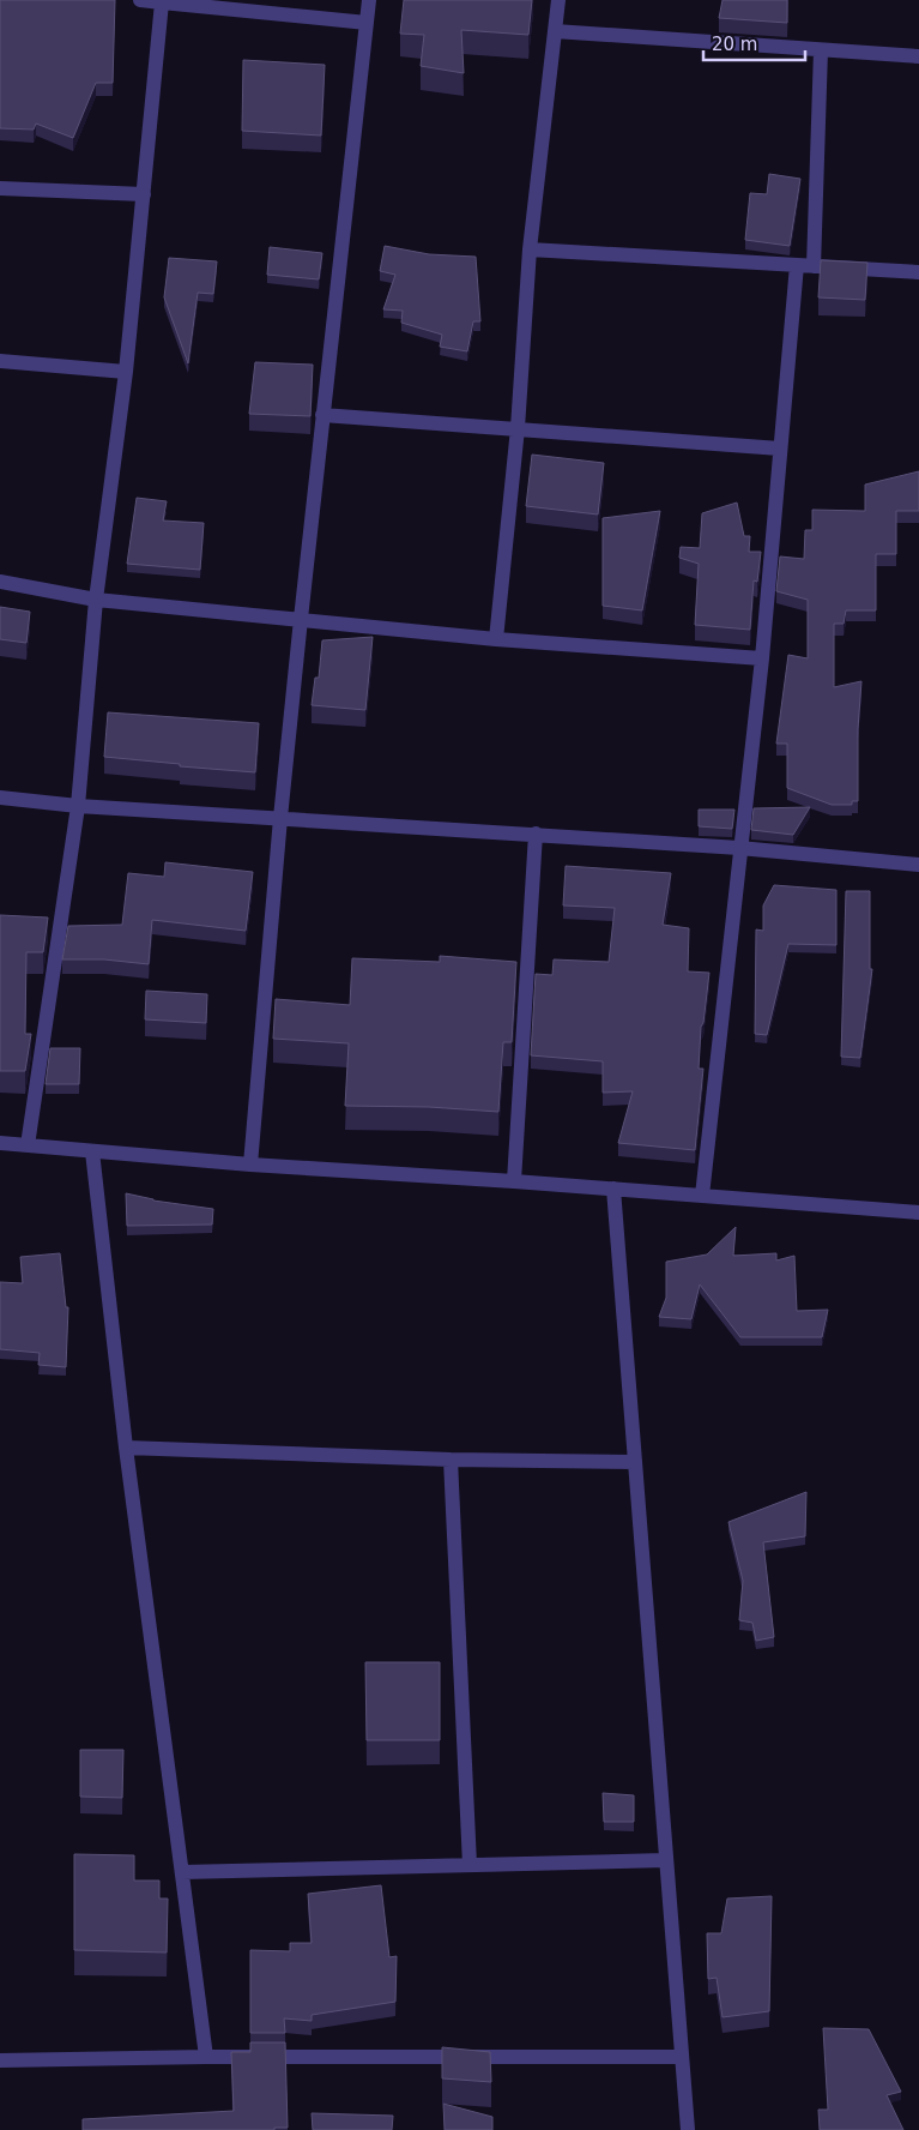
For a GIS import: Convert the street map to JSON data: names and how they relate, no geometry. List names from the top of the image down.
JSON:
{
  "scale_bar": "20 m"
}
